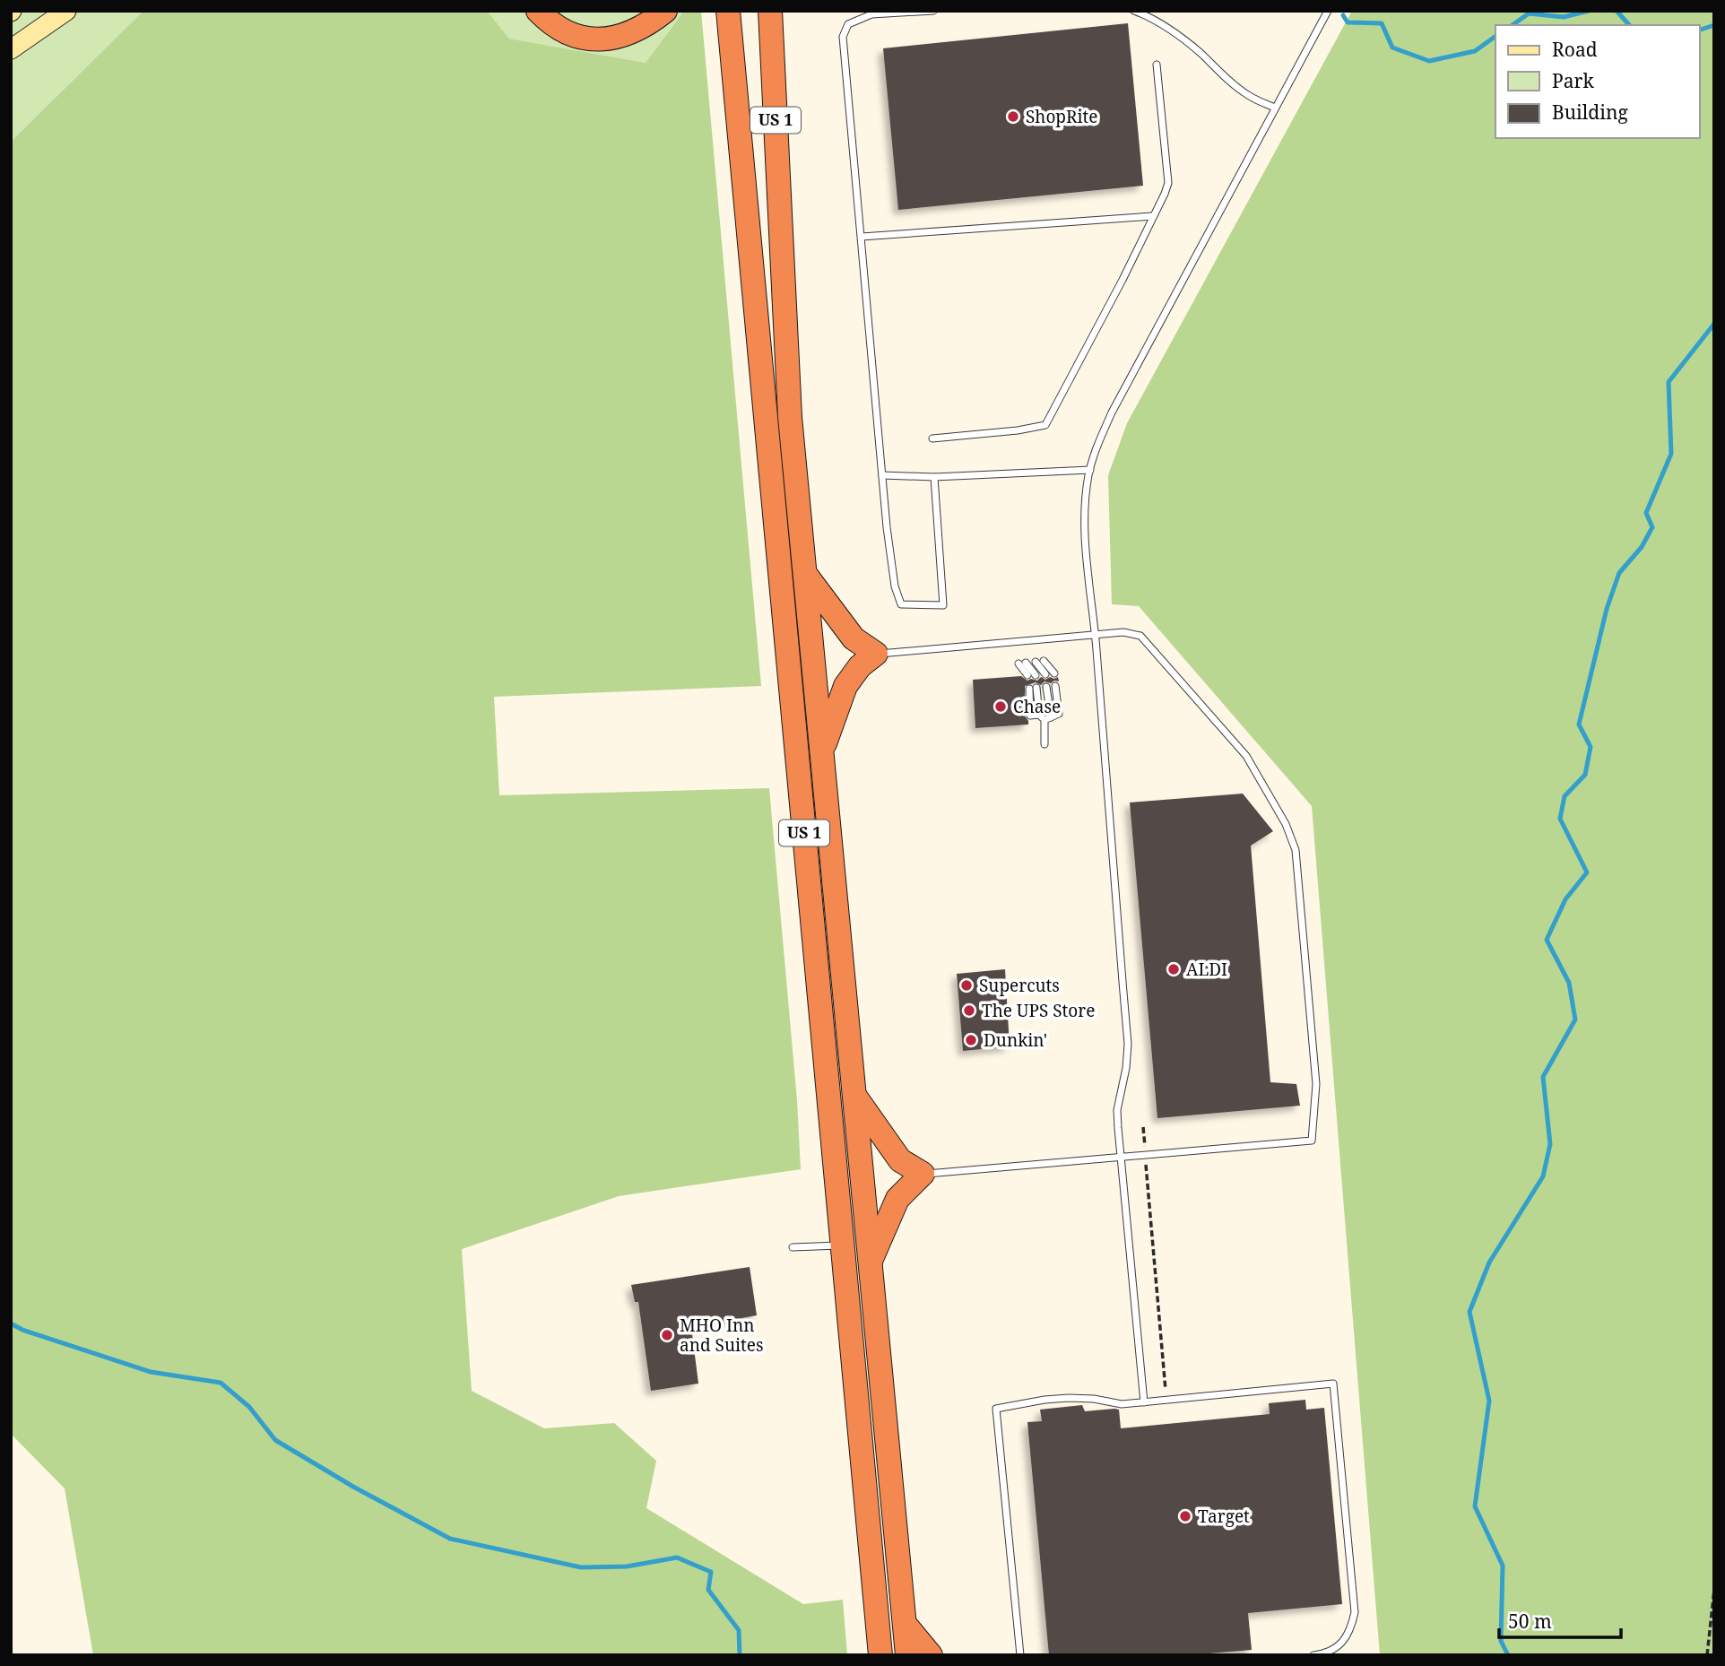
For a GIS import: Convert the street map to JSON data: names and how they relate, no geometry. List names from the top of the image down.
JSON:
{
  "streets": {
    "highway": ["US 1"]
  },
  "places": [
    "ShopRite",
    "Chase",
    "ALDI",
    "Supercuts",
    "The UPS Store",
    "Dunkin'",
    "MHO Inn and Suites",
    "Target"
  ],
  "legend": ["Road", "Park", "Building"],
  "scale_bar": "50 m"
}
